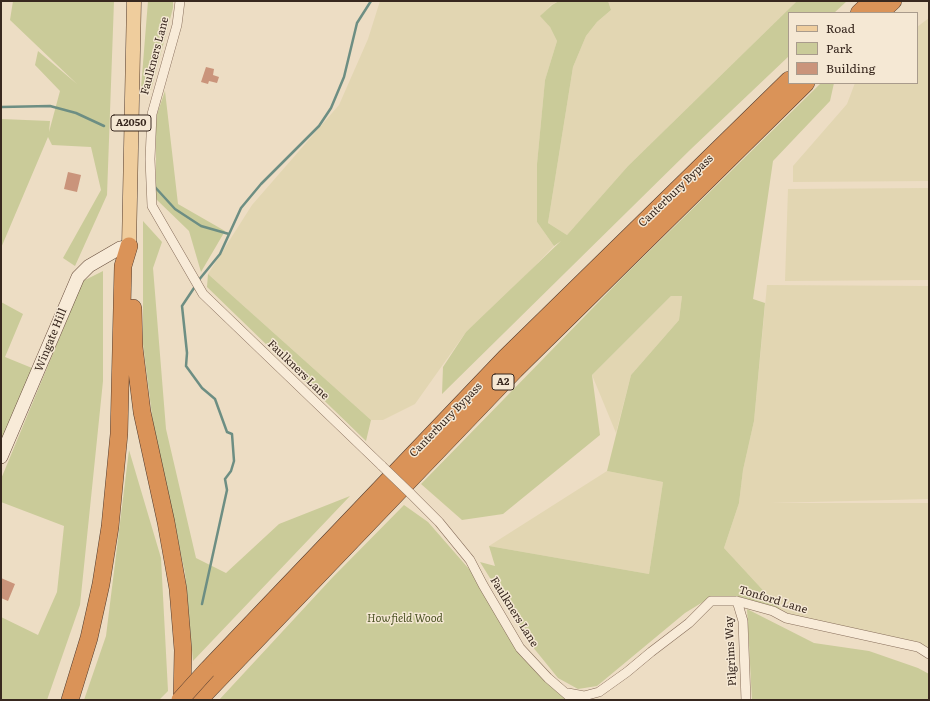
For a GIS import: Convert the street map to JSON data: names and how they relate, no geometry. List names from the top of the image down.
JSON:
{
  "streets": {
    "highway": ["Canterbury Bypass", "A2"],
    "main road": ["A2050"],
    "street": [
      "Faulkners Lane",
      "Wingate Hill",
      "Tonford Lane",
      "Pilgrims Way"
    ]
  },
  "crossings": [
    ["Faulkners Lane", "Tonford Lane"],
    ["A2050", "Wingate Hill"],
    ["Tonford Lane", "Pilgrims Way"]
  ],
  "parks": ["Howfield Wood"],
  "legend": ["Road", "Park", "Building"]
}
